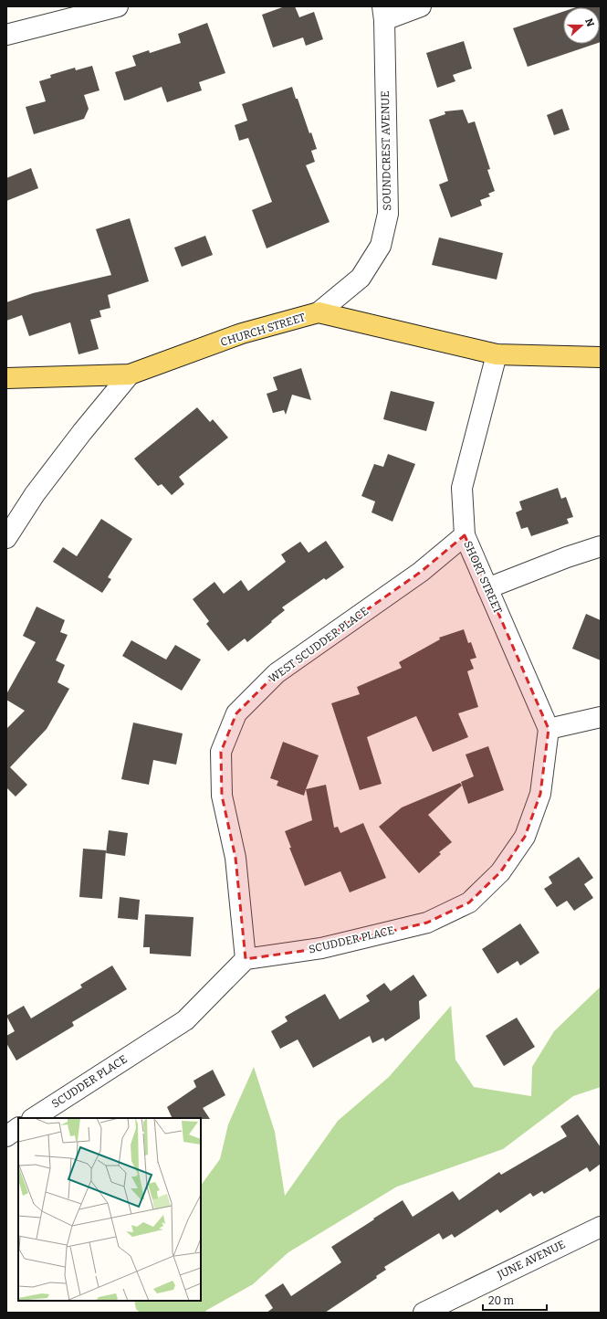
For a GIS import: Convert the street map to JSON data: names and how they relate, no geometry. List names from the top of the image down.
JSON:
{
  "streets": {
    "main road": ["CHURCH STREET"],
    "street": [
      "SOUNDCREST AVENUE",
      "SHORT STREET",
      "WEST SCUDDER PLACE",
      "SCUDDER PLACE",
      "JUNE AVENUE"
    ]
  },
  "crossings": [
    ["SOUNDCREST AVENUE", "CHURCH STREET"],
    ["CHURCH STREET", "SHORT STREET"],
    ["SHORT STREET", "WEST SCUDDER PLACE"],
    ["SHORT STREET", "SCUDDER PLACE"],
    ["WEST SCUDDER PLACE", "SCUDDER PLACE"]
  ],
  "scale_bar": "20 m",
  "north": "right"
}
